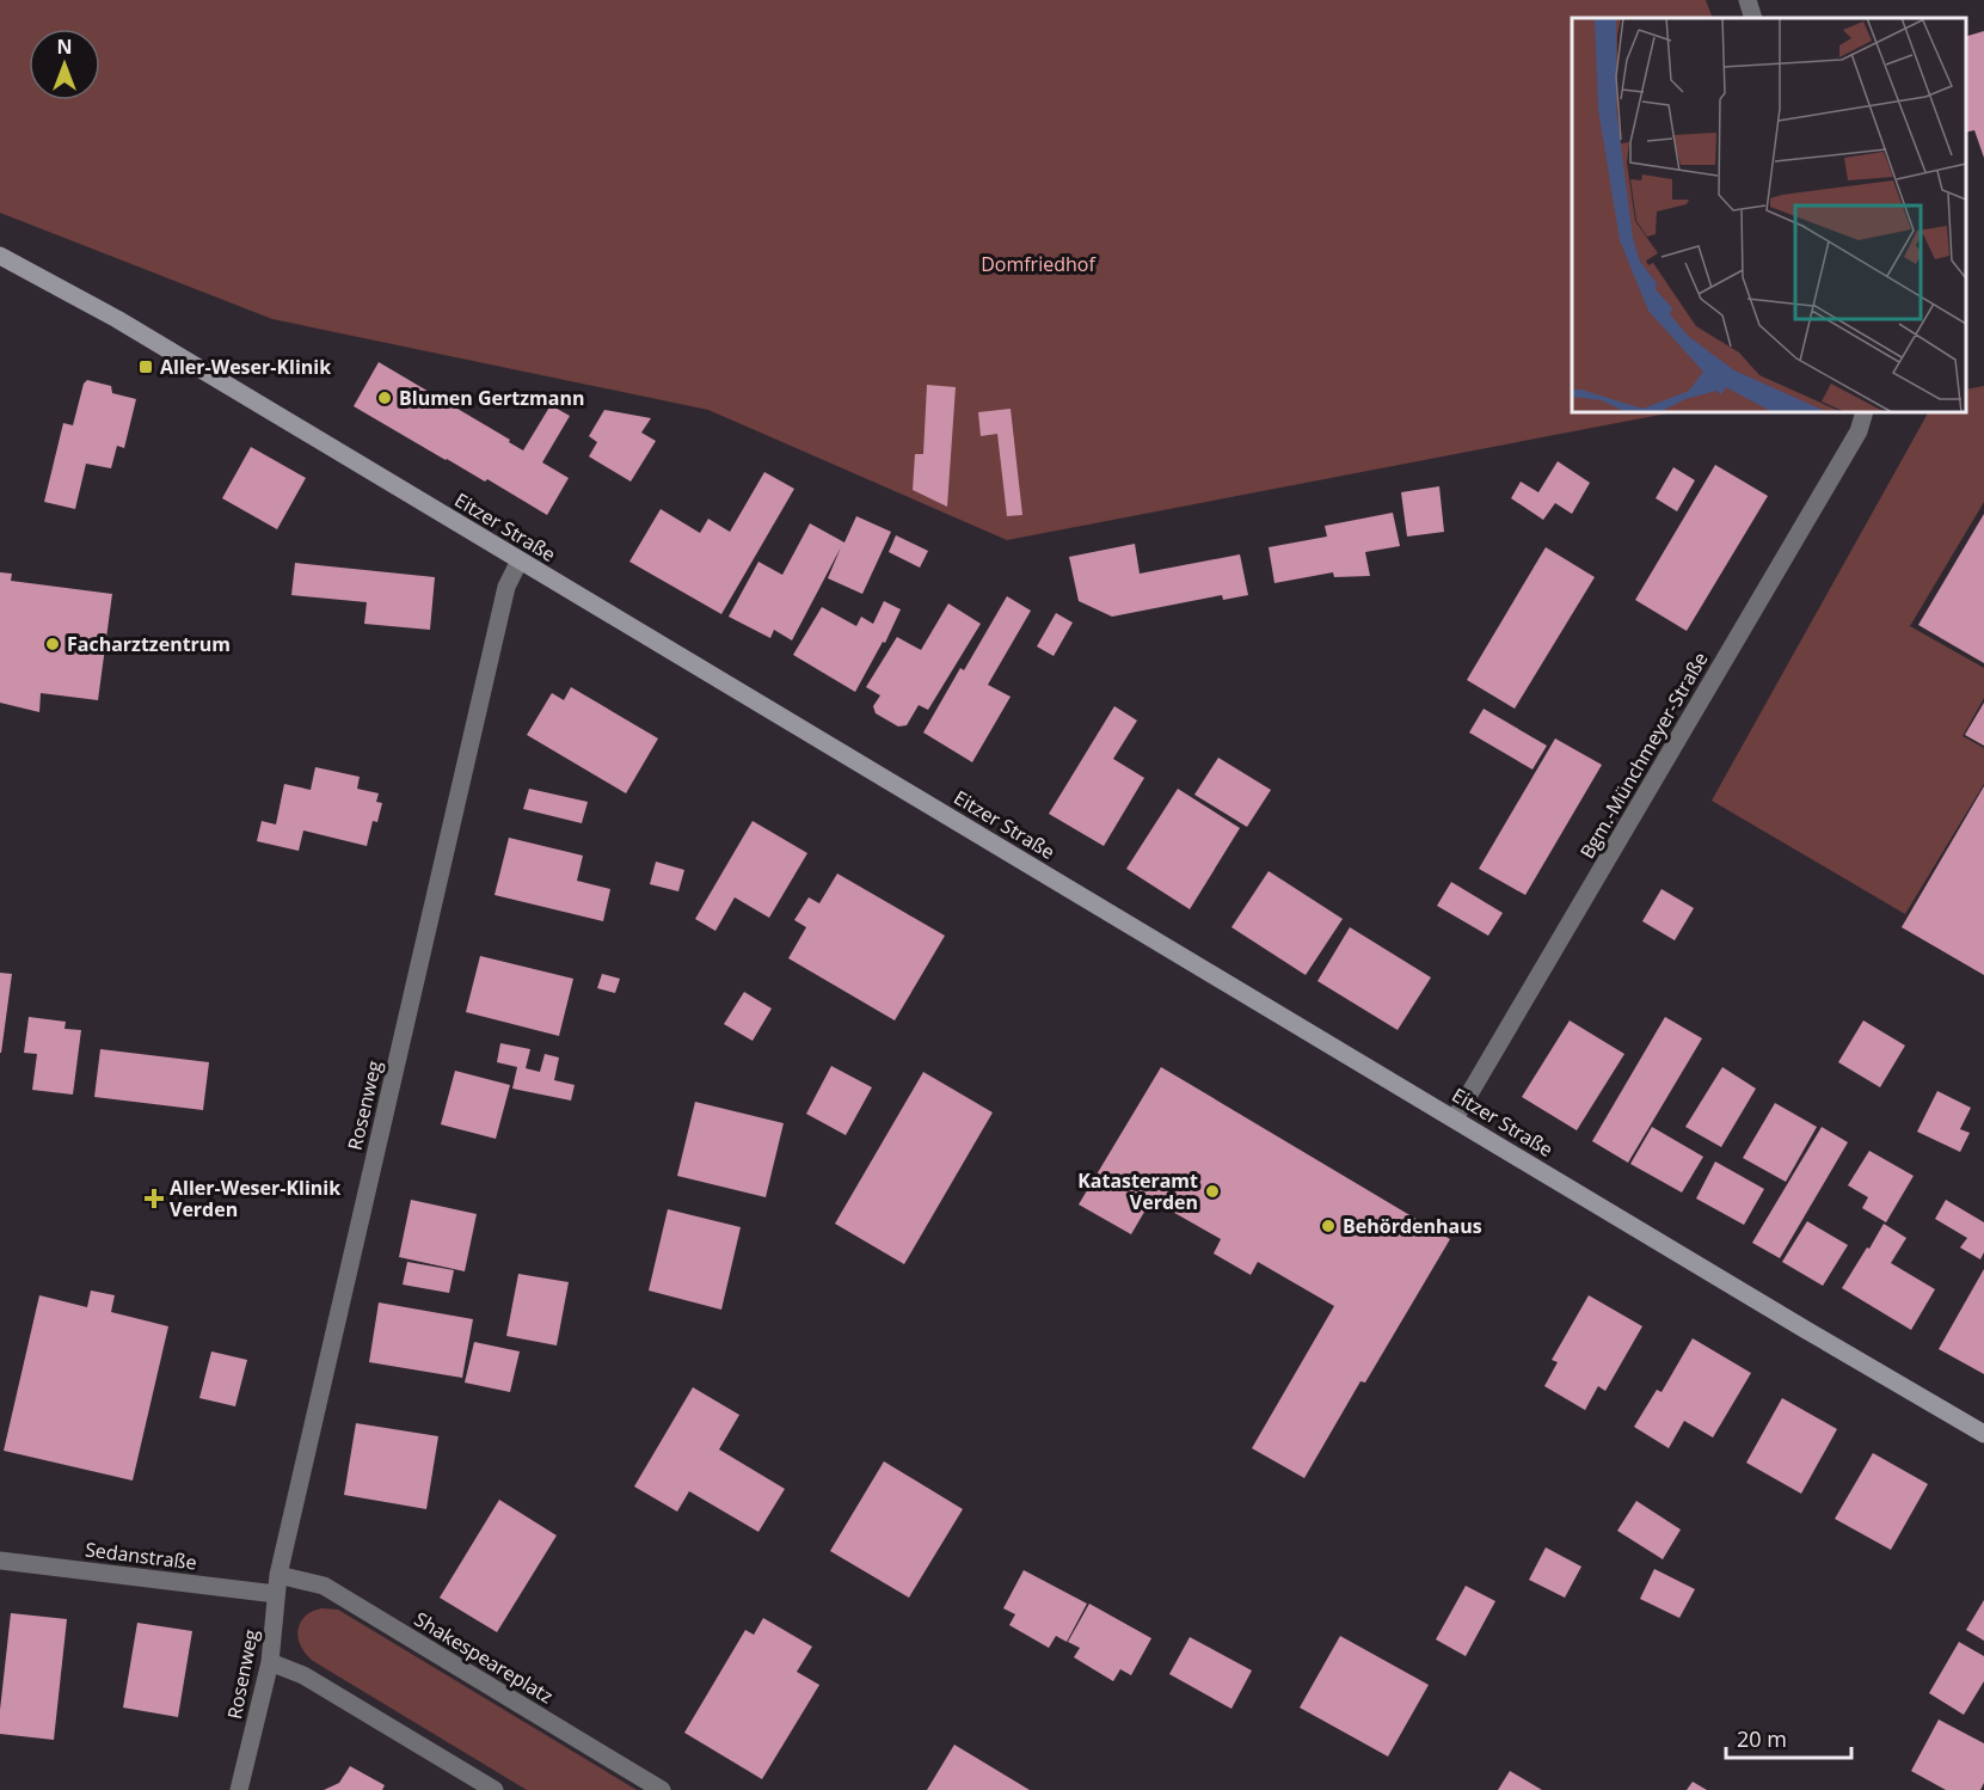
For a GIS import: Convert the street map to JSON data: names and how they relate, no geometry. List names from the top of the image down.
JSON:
{
  "streets": {
    "main road": ["Eitzer Straße"],
    "street": [
      "Bgm.-Münchmeyer-Straße",
      "Rosenweg",
      "Sedanstraße",
      "Shakespeareplatz"
    ]
  },
  "crossings": [
    ["Eitzer Straße", "Bgm.-Münchmeyer-Straße"],
    ["Eitzer Straße", "Rosenweg"],
    ["Rosenweg", "Sedanstraße"],
    ["Rosenweg", "Shakespeareplatz"]
  ],
  "parks": ["Domfriedhof"],
  "places": {
    "transit": ["Aller-Weser-Klinik"],
    "other": [
      "Blumen Gertzmann",
      "Facharztzentrum",
      "Katasteramt Verden",
      "Behördenhaus"
    ],
    "health": ["Aller-Weser-Klinik Verden"]
  },
  "scale_bar": "20 m",
  "north": "top"
}
